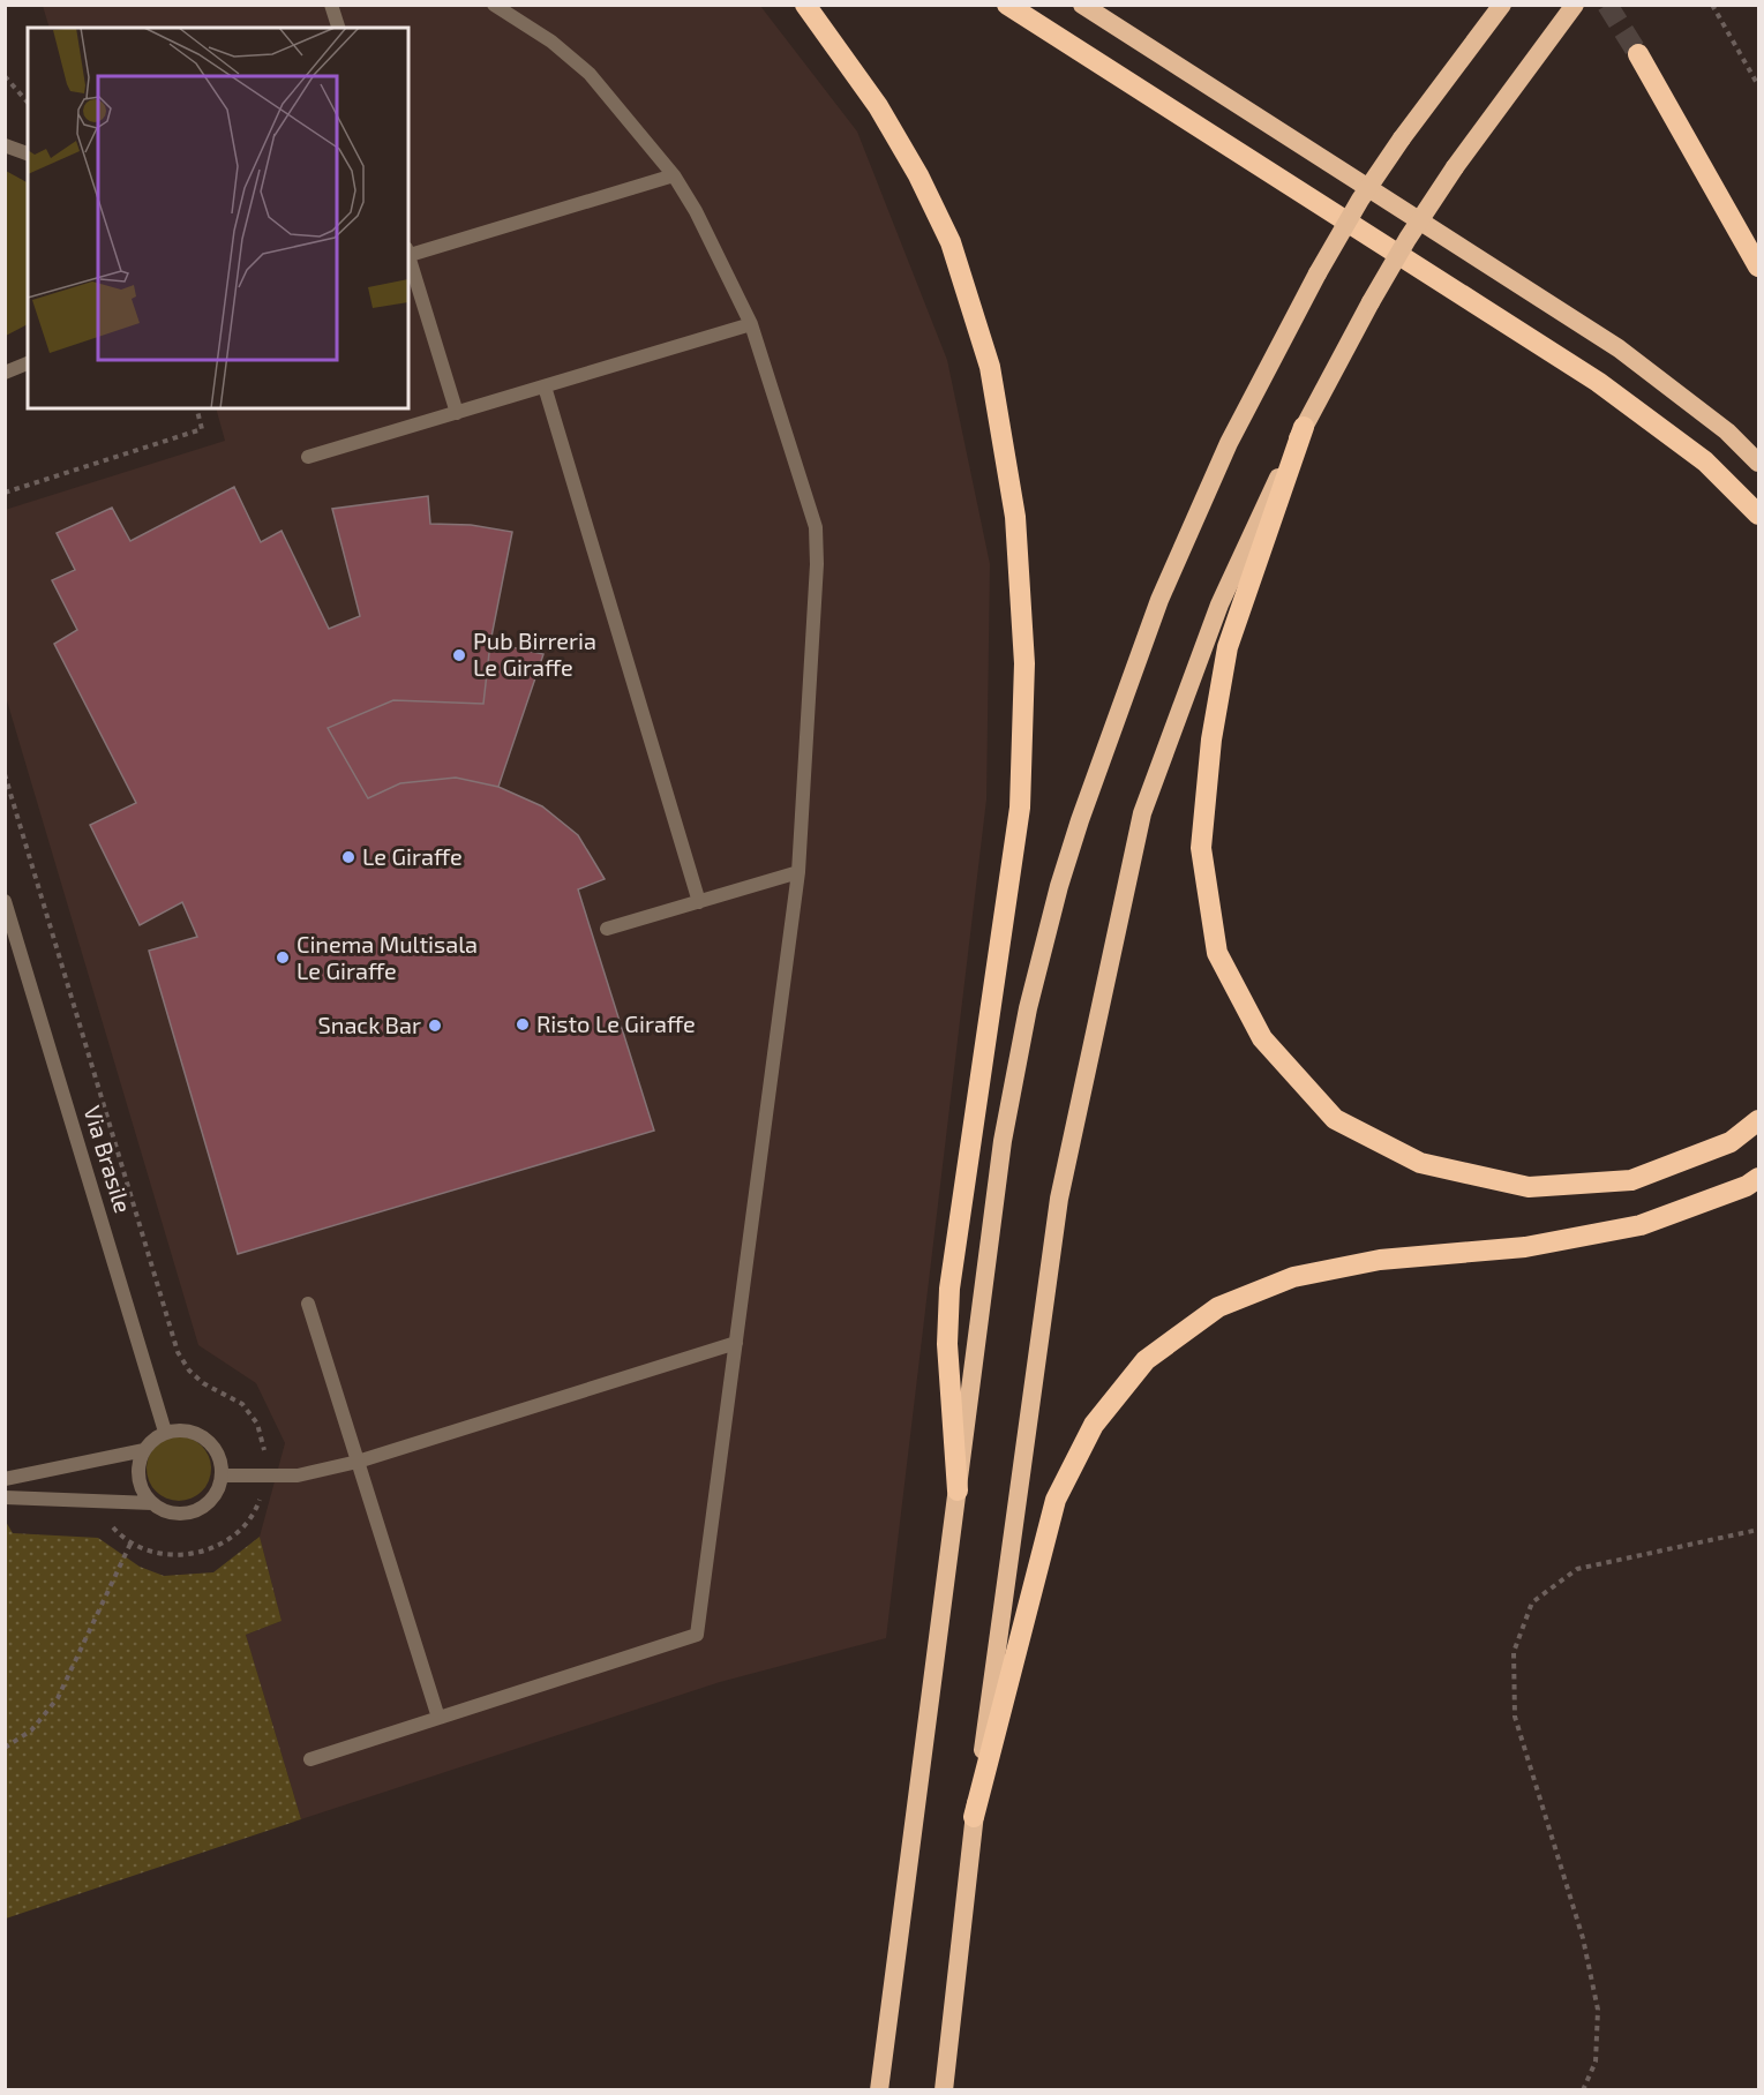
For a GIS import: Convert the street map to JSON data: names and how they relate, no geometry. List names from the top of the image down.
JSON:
{
  "streets": {
    "street": ["Via Brasile"]
  },
  "places": [
    "Pub Birreria Le Giraffe",
    "Le Giraffe",
    "Cinema Multisala Le Giraffe",
    "Risto Le Giraffe",
    "Snack Bar"
  ]
}
